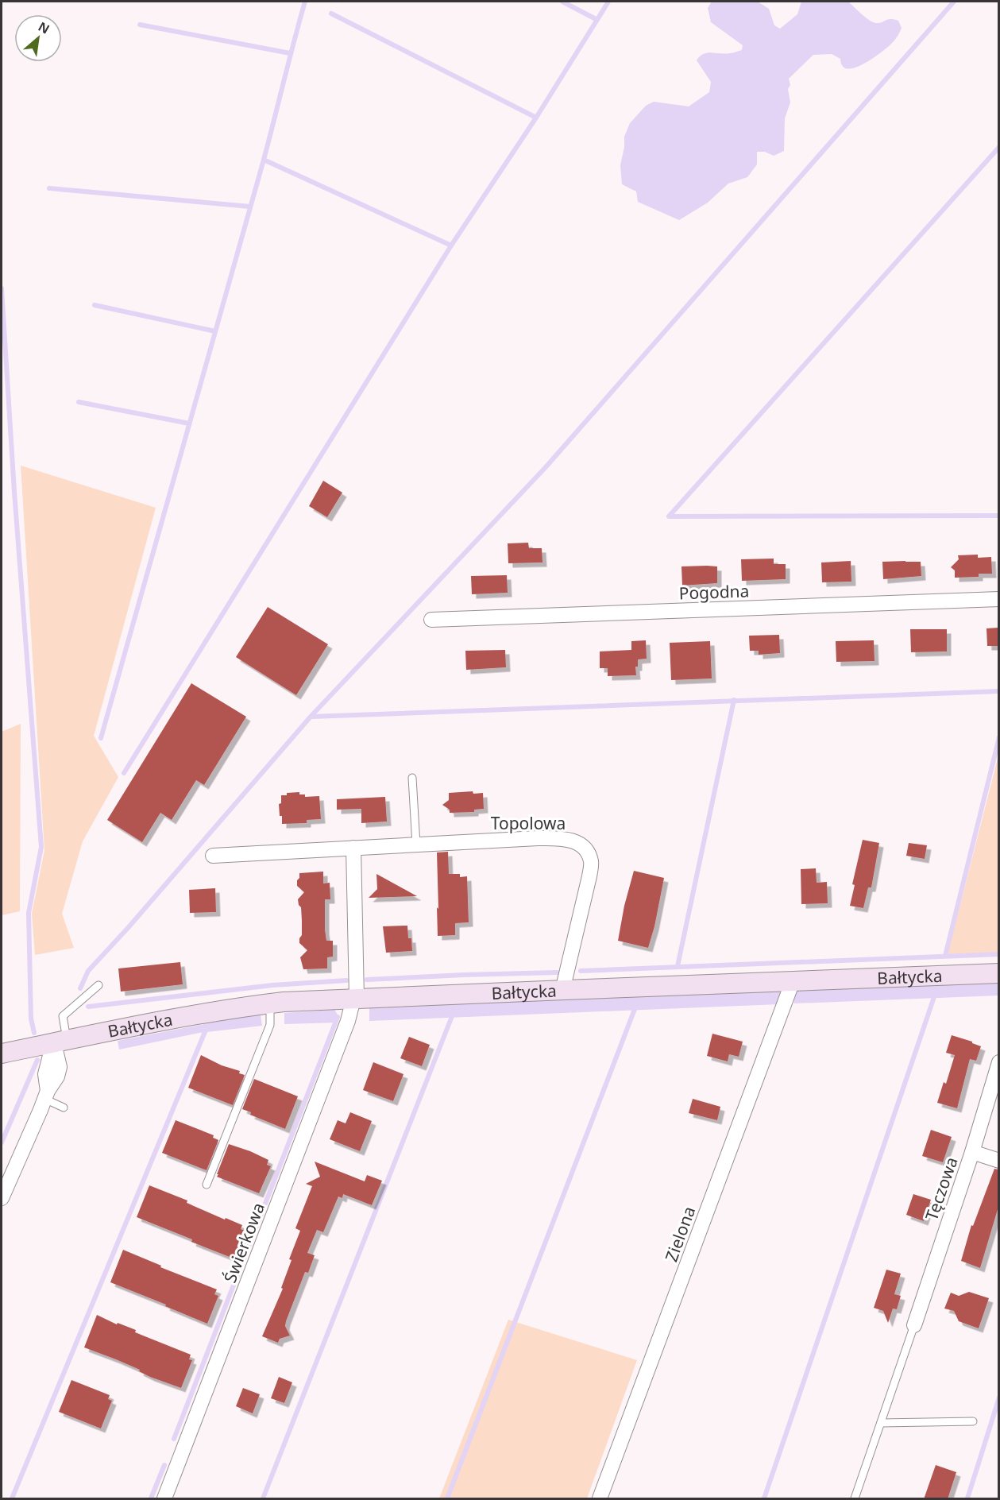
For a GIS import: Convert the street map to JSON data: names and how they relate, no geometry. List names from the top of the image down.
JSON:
{
  "streets": {
    "main road": ["Bałtycka"],
    "street": [
      "Pogodna",
      "Topolowa",
      "Tęczowa",
      "Zielona",
      "Świerkowa"
    ]
  },
  "crossings": [
    ["Topolowa", "Bałtycka"],
    ["Bałtycka", "Zielona"],
    ["Bałtycka", "Świerkowa"]
  ],
  "north": "top right"
}
